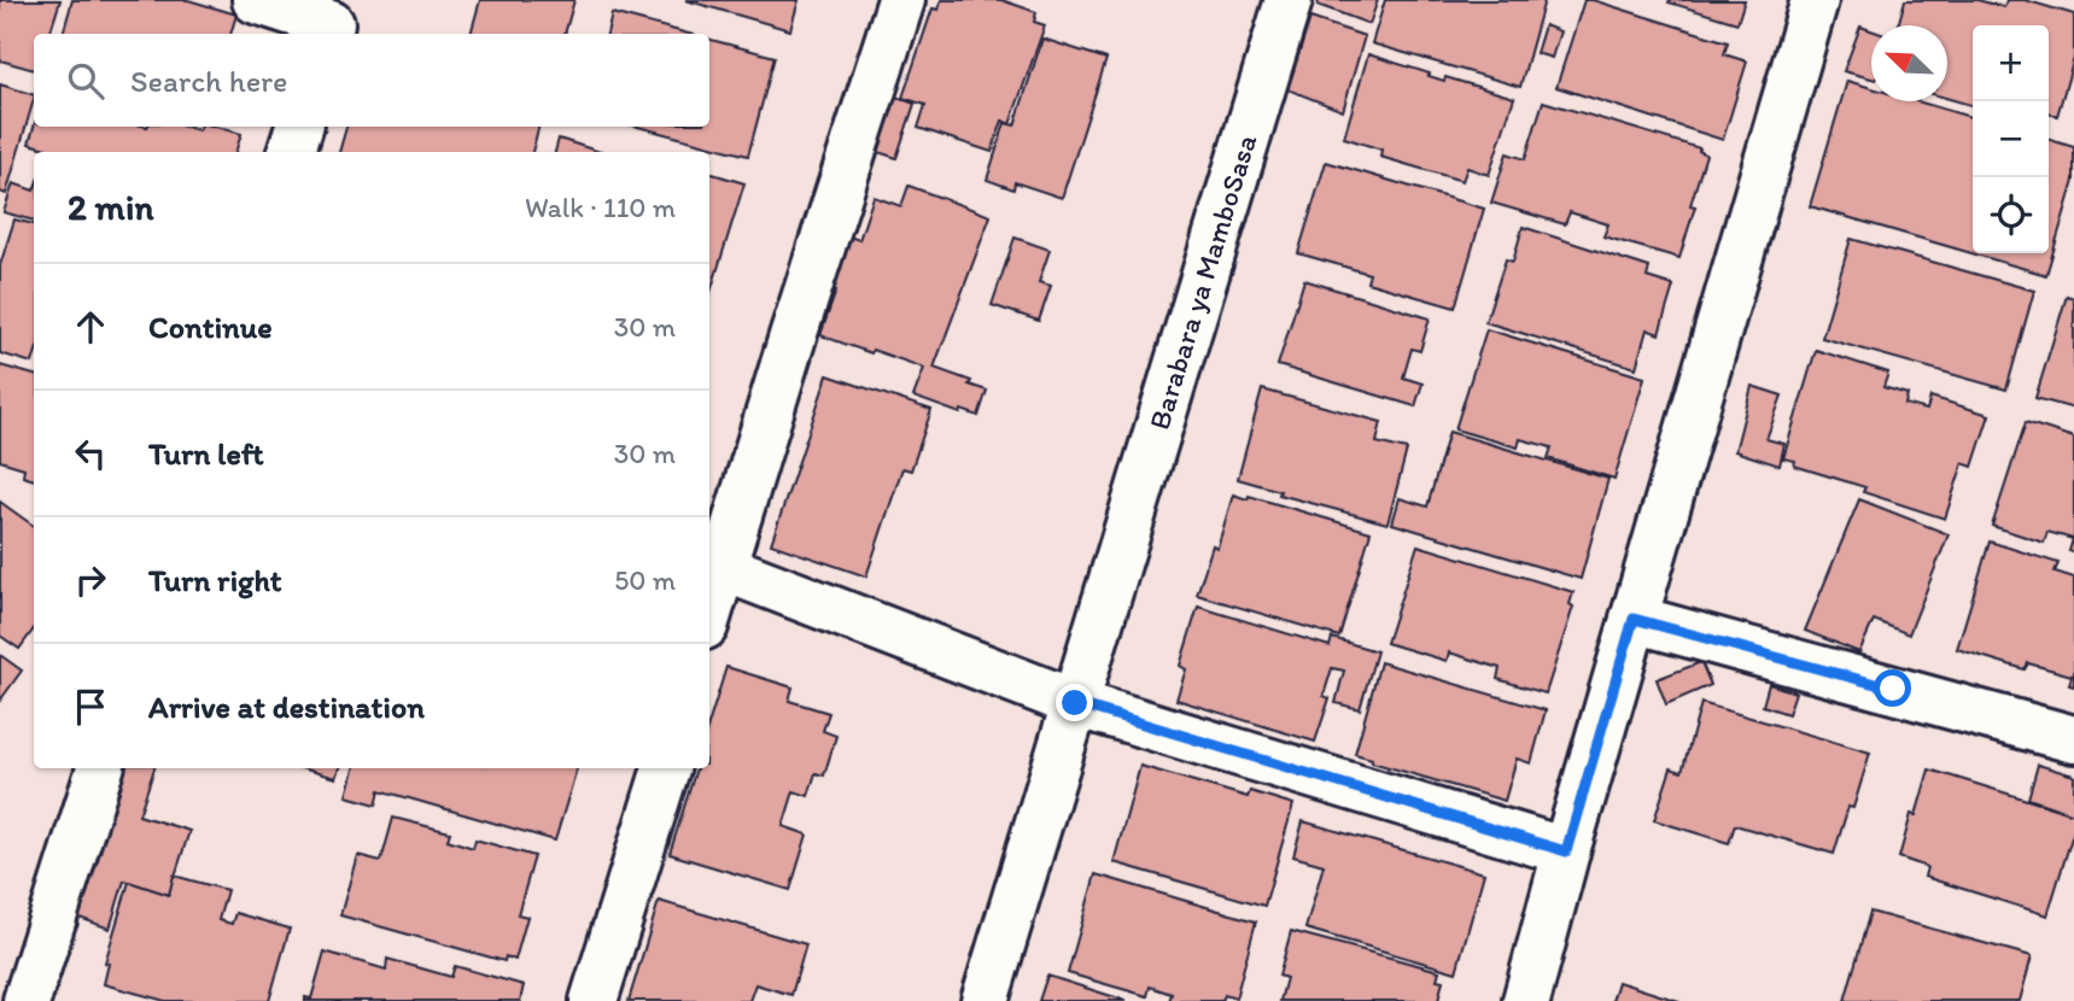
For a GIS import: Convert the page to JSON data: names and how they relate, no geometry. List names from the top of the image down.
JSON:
{
  "streets": {
    "street": ["Barabara ya MamboSasa"]
  },
  "north": "top left",
  "page": {
    "map_buttons": ["+", "−"],
    "search": "Search here",
    "heading": ["2 min", "Walk · 110 m"],
    "list": [
      ["Continue", "30 m"],
      ["Turn left", "30 m"],
      ["Turn right", "50 m"],
      "Arrive at destination"
    ]
  }
}
